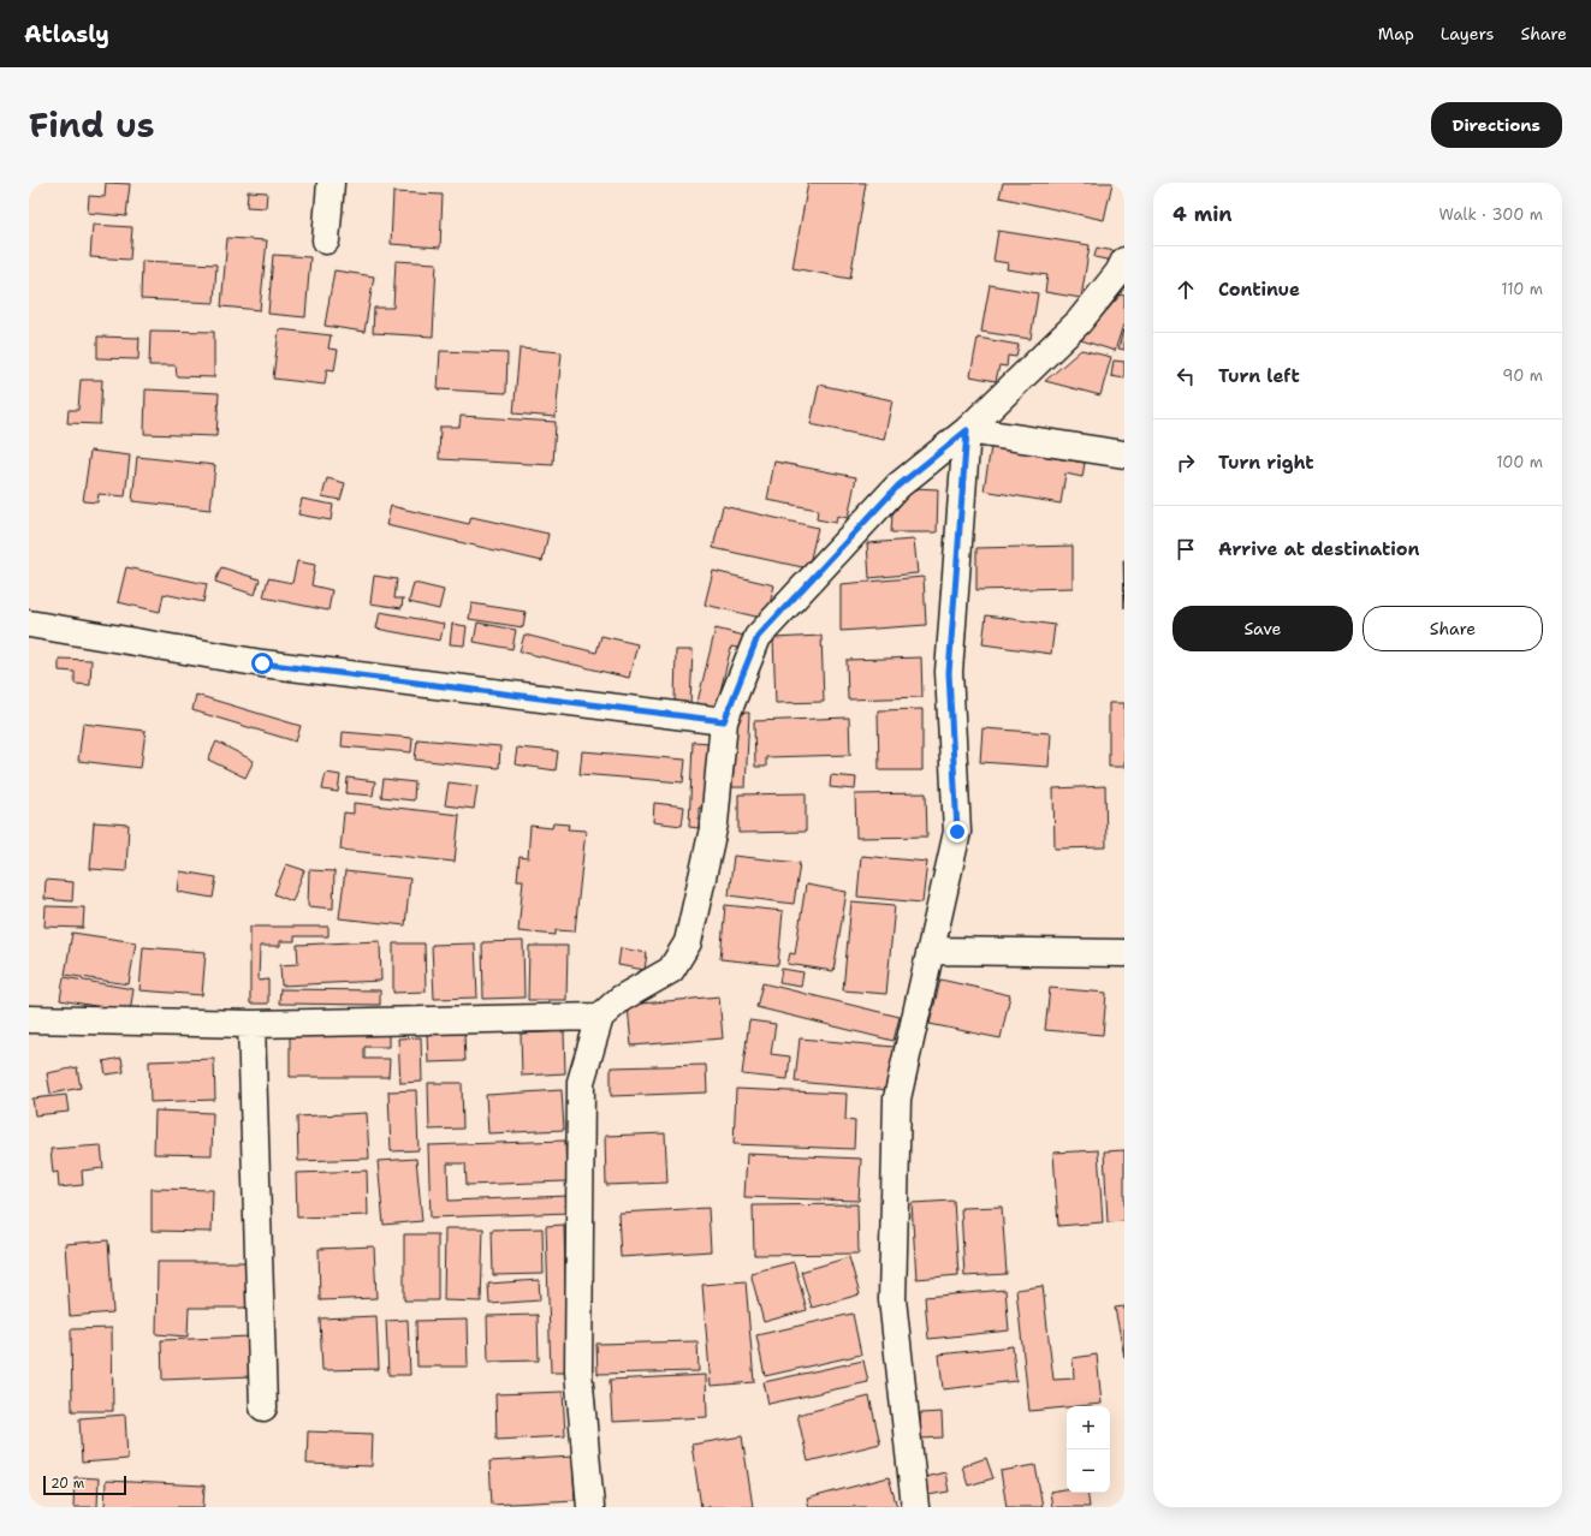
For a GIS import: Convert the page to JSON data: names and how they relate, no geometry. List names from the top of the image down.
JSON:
{
  "scale_bar": "20 m",
  "page": {
    "header": "Atlasly",
    "nav": ["Map", "Layers", "Share"],
    "title": "Find us",
    "buttons": [
      "Directions",
      ["Save", "Share"]
    ],
    "heading": ["4 min", "Walk · 300 m"],
    "list": [
      ["Continue", "110 m"],
      ["Turn left", "90 m"],
      ["Turn right", "100 m"],
      "Arrive at destination"
    ],
    "map_buttons": ["+", "−"],
    "scale": "20 m"
  }
}
